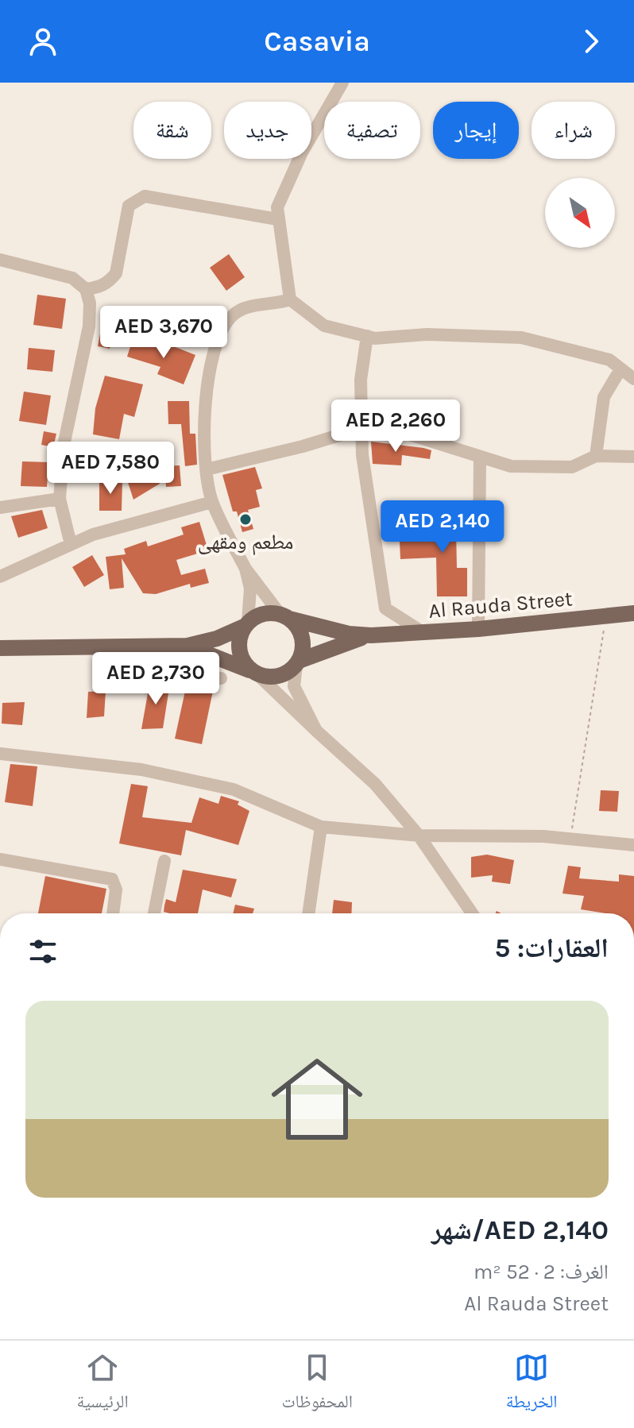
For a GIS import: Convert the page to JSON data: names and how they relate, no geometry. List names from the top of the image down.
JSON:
{
  "streets": {
    "main road": ["Al Rauda Street"]
  },
  "places": ["مطعم ومقهى"],
  "north": "bottom right",
  "page": {
    "header": "Casavia",
    "chip": [
      "شراء",
      "إيجار",
      "تصفية",
      "جديد",
      "شقة"
    ],
    "price": [
      "AED 3,670",
      "AED 2,260",
      "AED 7,580",
      "AED 2,140",
      "AED 2,730"
    ],
    "heading": "العقارات: 5",
    "list": [
      {
        "name": "AED 2,140/شهر",
        "note": "الغرف: 2 · 52 m² · Al Rauda Street"
      }
    ],
    "tabs": ["الخريطة", "المحفوظات", "الرئيسية"]
  }
}
